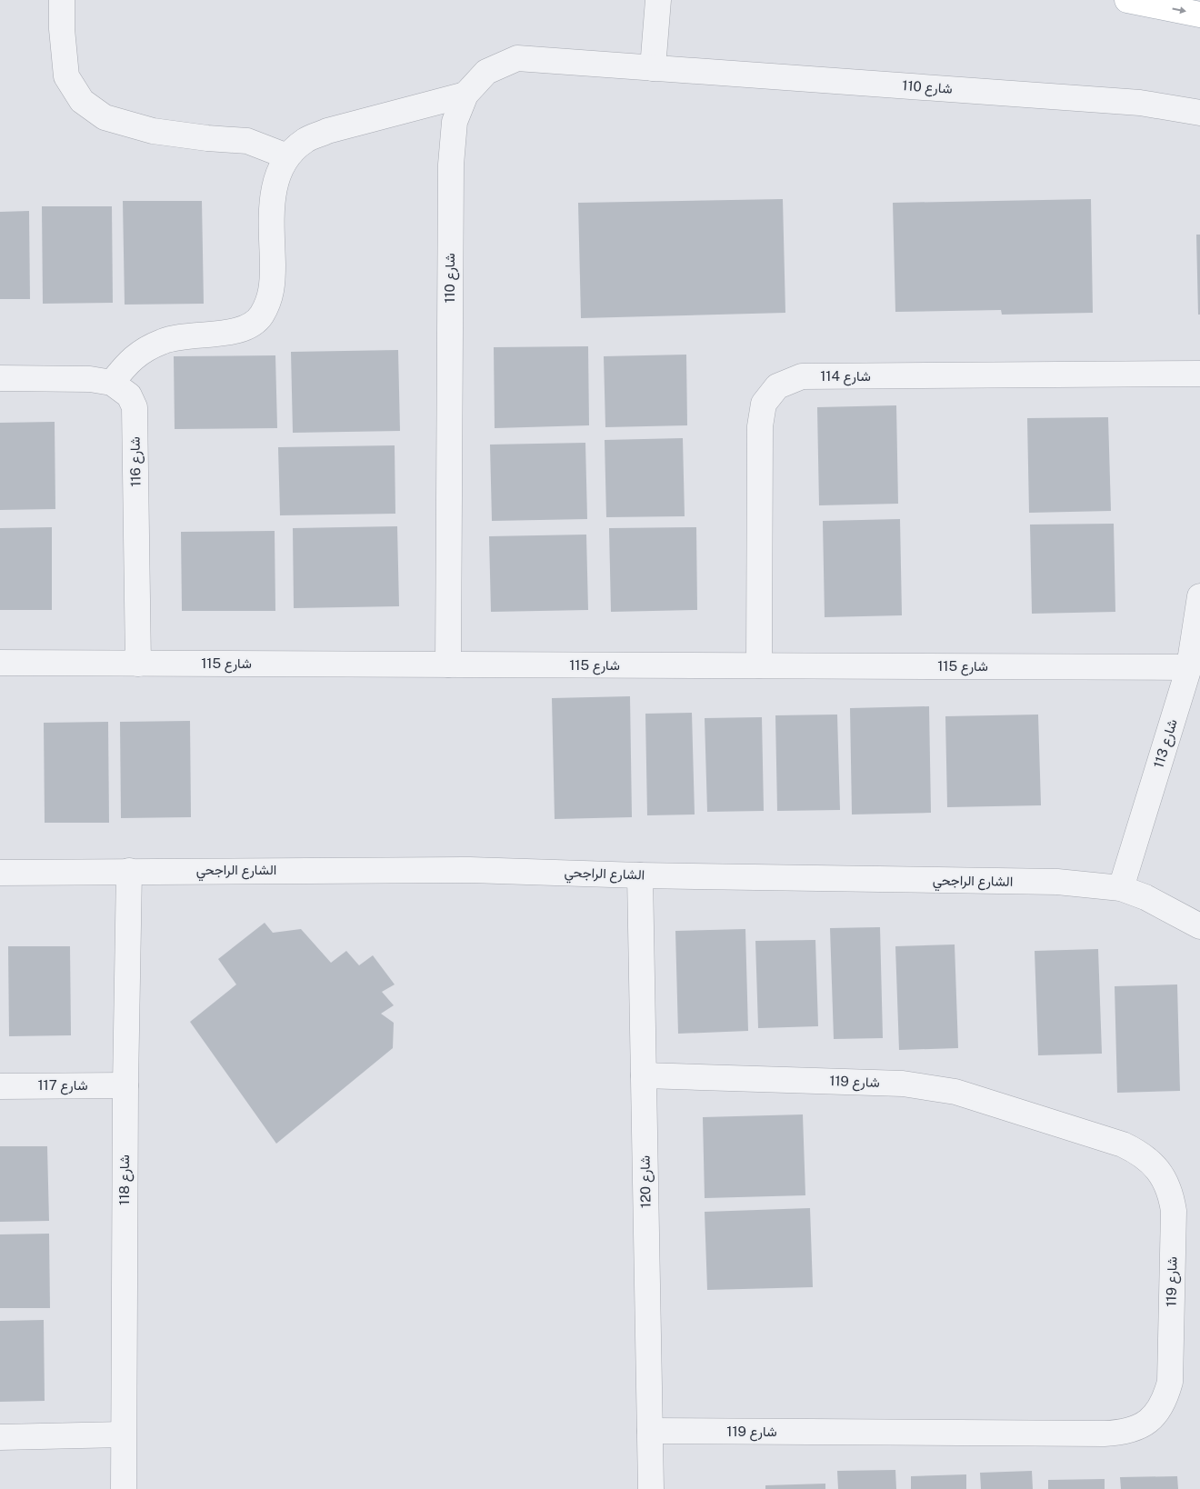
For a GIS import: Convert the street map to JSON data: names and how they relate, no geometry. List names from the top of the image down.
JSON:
{
  "streets": {
    "street": [
      "شارع 110",
      "114 شارع",
      "شارع 116",
      "شارع 115",
      "شارع 113",
      "الشارع الراجحي",
      "شارع 119",
      "شارع 117",
      "شارع 118",
      "شارع 120"
    ]
  },
  "crossings": [
    ["شارع 110", "شارع 115"],
    ["114 شارع", "شارع 115"],
    ["شارع 116", "شارع 115"],
    ["شارع 115", "شارع 113"],
    ["شارع 113", "الشارع الراجحي"],
    ["الشارع الراجحي", "شارع 118"],
    ["الشارع الراجحي", "شارع 120"],
    ["شارع 119", "شارع 120"],
    ["شارع 117", "شارع 118"]
  ]
}
